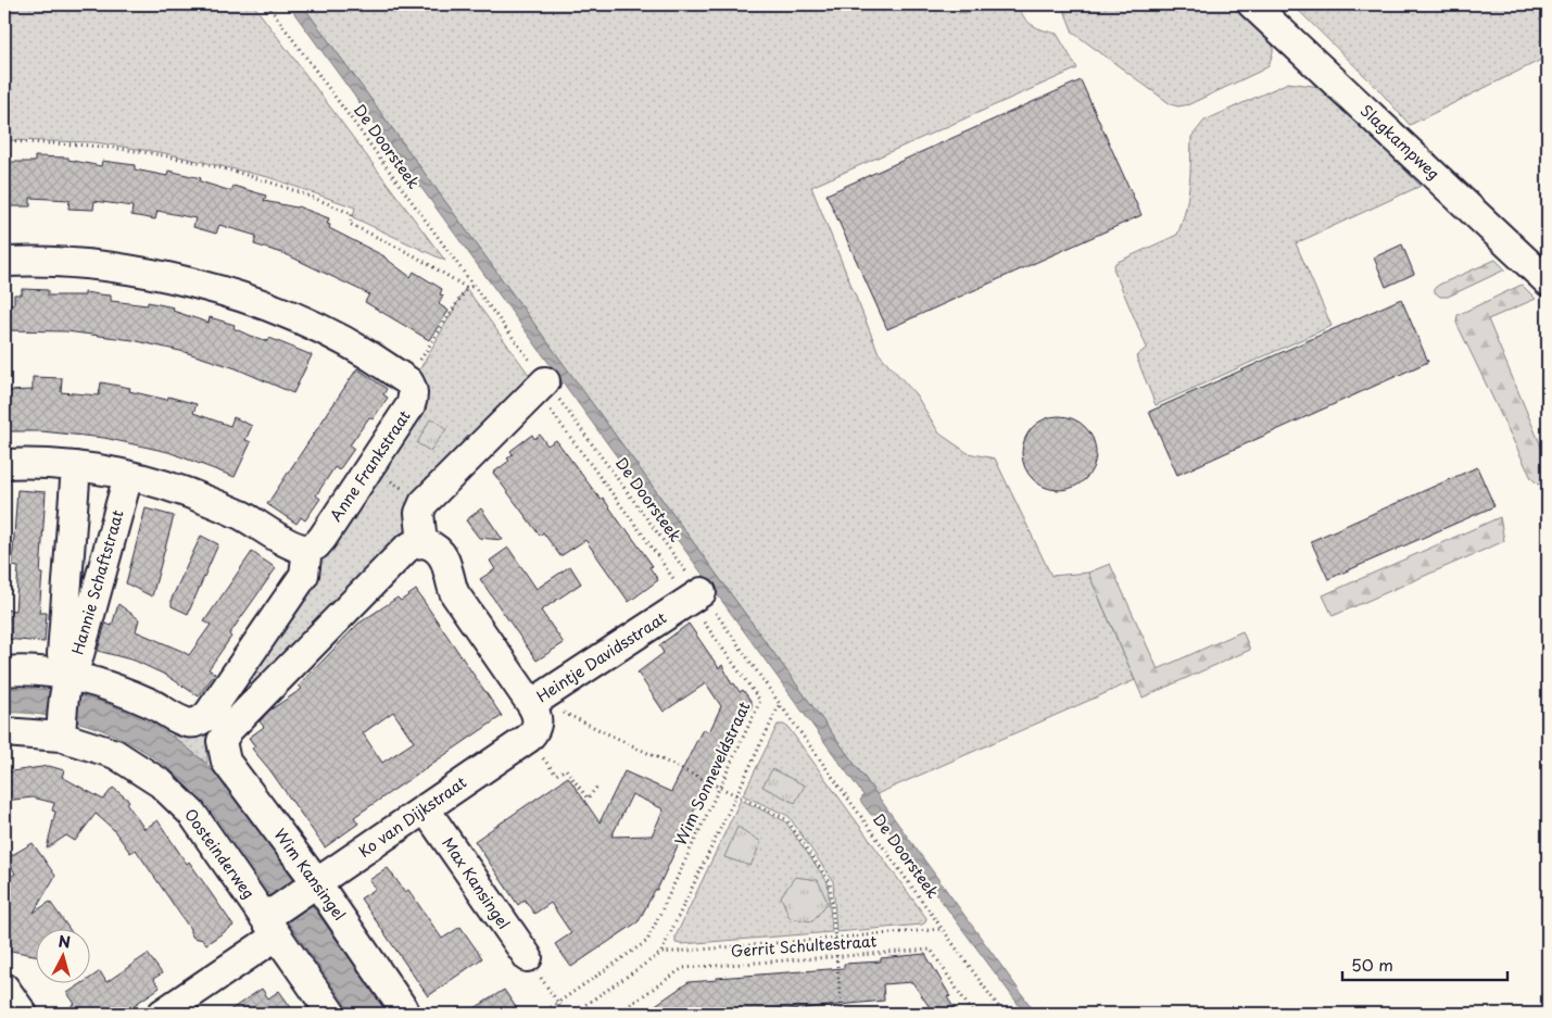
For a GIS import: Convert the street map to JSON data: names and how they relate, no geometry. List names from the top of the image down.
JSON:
{
  "streets": {
    "street": [
      "Slagkampweg",
      "Anne Frankstraat",
      "Hannie Schaftstraat",
      "Heintje Davidsstraat",
      "Ko van Dijkstraat",
      "Oosteinderweg",
      "Wim Kansingel",
      "Max Kansingel"
    ],
    "path": ["De Doorsteek", "Wim Sonneveldstraat", "Gerrit Schultestraat"]
  },
  "crossings": [
    ["De Doorsteek", "Heintje Davidsstraat"],
    ["De Doorsteek", "Wim Sonneveldstraat"],
    ["De Doorsteek", "Gerrit Schultestraat"],
    ["Heintje Davidsstraat", "Wim Sonneveldstraat"],
    ["Heintje Davidsstraat", "Wim Kansingel"],
    ["Wim Sonneveldstraat", "Gerrit Schultestraat"],
    ["Ko van Dijkstraat", "Oosteinderweg"],
    ["Ko van Dijkstraat", "Wim Kansingel"],
    ["Ko van Dijkstraat", "Max Kansingel"]
  ],
  "scale_bar": "50 m",
  "north": "top"
}
